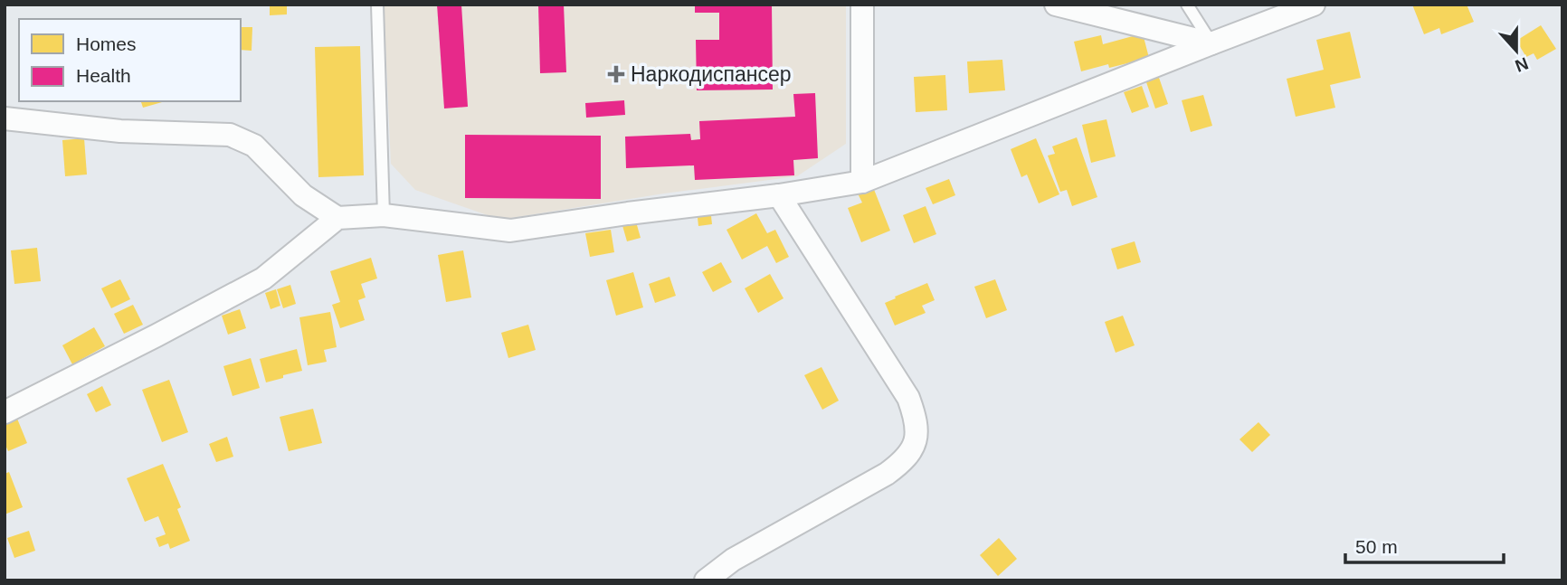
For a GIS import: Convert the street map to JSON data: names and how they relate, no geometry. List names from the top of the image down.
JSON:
{
  "places": {
    "health": ["Наркодиспансер"]
  },
  "legend": ["Homes", "Health"],
  "scale_bar": "50 m",
  "north": "bottom"
}
